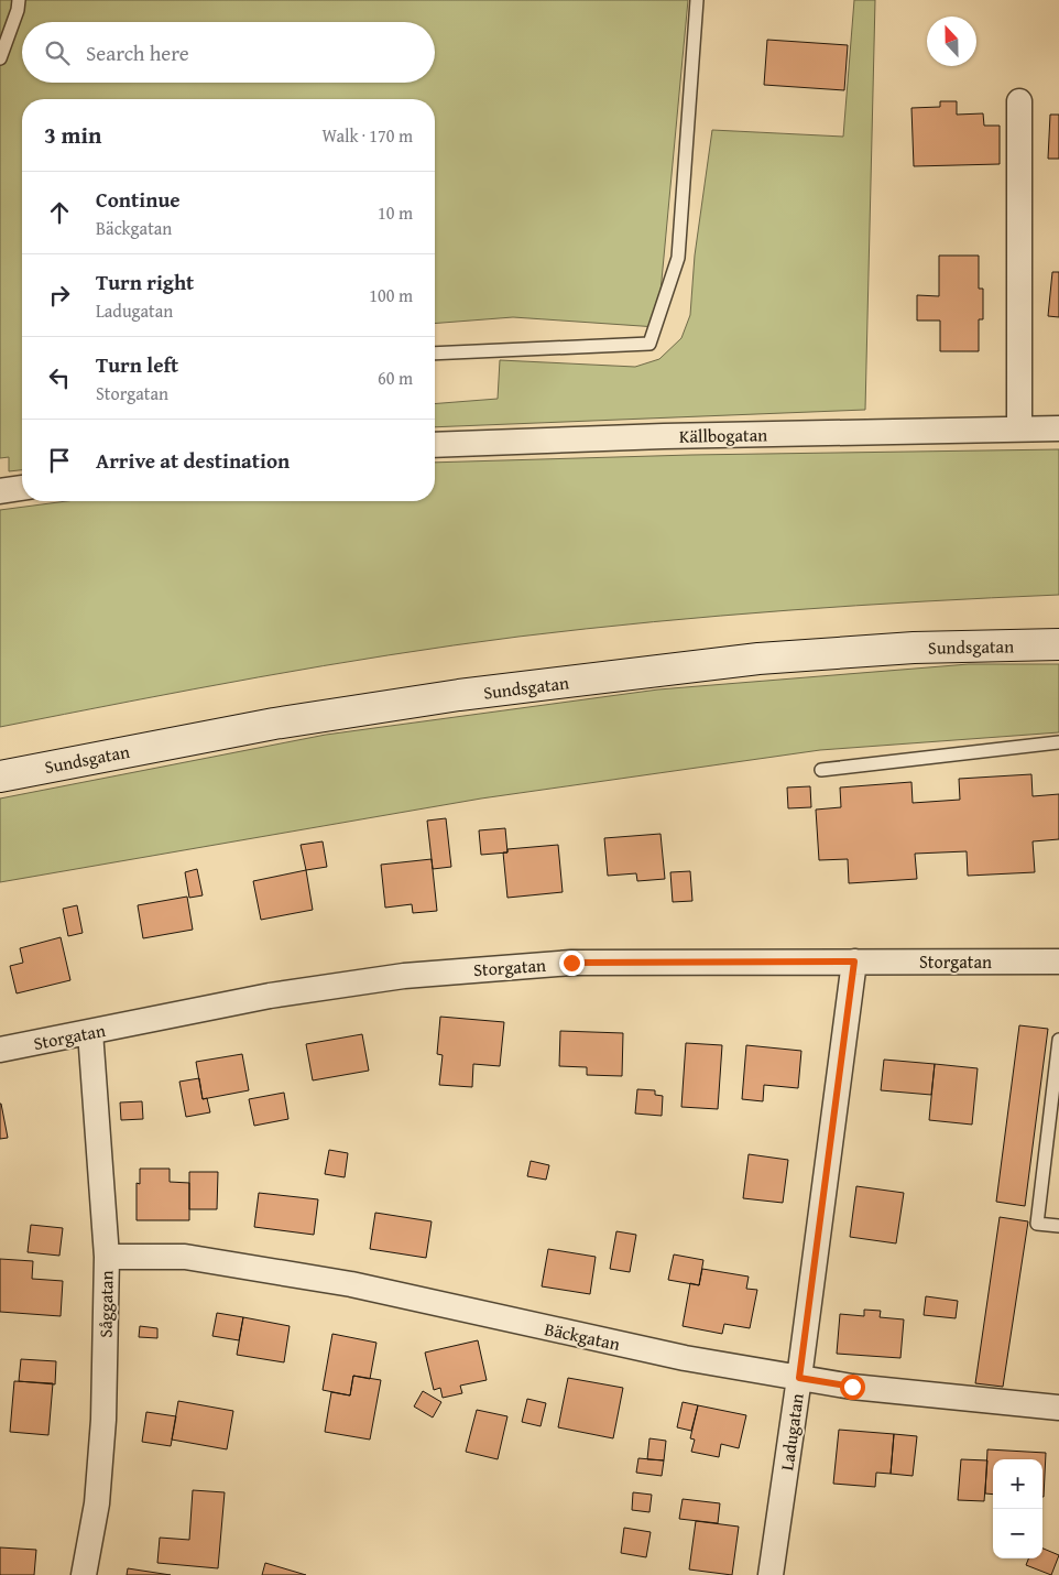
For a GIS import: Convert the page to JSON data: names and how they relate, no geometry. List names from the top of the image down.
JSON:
{
  "streets": {
    "main road": ["Sundsgatan"],
    "street": [
      "Källbogatan",
      "Storgatan",
      "Såggatan",
      "Bäckgatan",
      "Ladugatan"
    ]
  },
  "crossings": [
    ["Storgatan", "Såggatan"],
    ["Storgatan", "Ladugatan"],
    ["Såggatan", "Bäckgatan"],
    ["Bäckgatan", "Ladugatan"]
  ],
  "north": "top",
  "page": {
    "search": "Search here",
    "heading": ["3 min", "Walk · 170 m"],
    "list": [
      ["Continue", "Bäckgatan", "10 m"],
      ["Turn right", "Ladugatan", "100 m"],
      ["Turn left", "Storgatan", "60 m"],
      "Arrive at destination"
    ],
    "map_buttons": ["+", "−"]
  }
}
